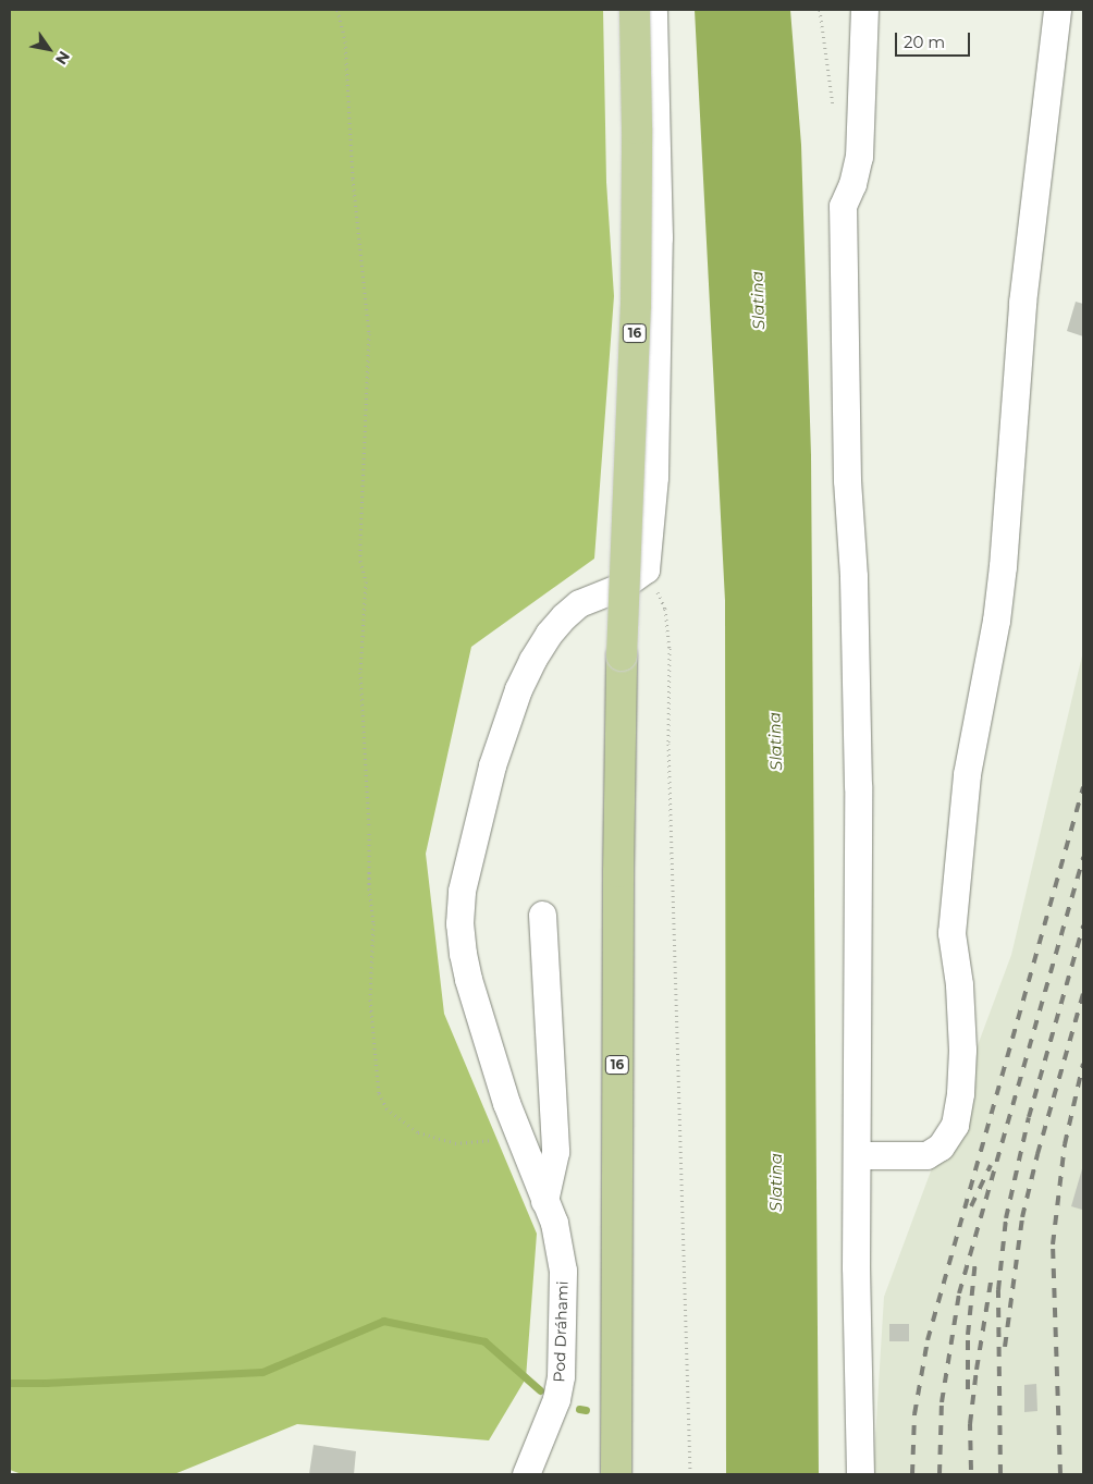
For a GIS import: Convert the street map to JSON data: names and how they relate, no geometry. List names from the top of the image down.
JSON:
{
  "streets": {
    "main road": ["16"],
    "street": ["Pod Dráhami"]
  },
  "water": ["Slatina"],
  "scale_bar": "20 m",
  "north": "bottom right"
}
